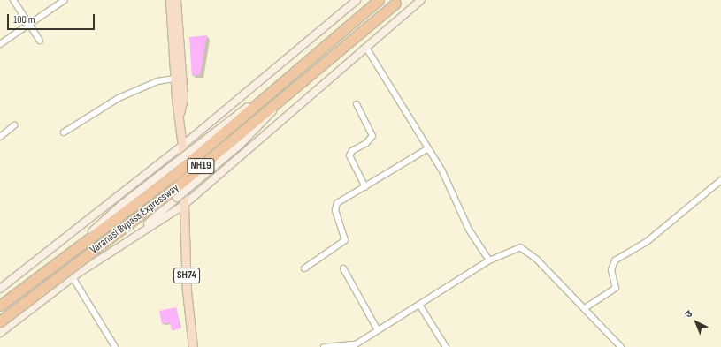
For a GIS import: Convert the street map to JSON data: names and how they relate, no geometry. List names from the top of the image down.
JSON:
{
  "streets": {
    "highway": ["NH19", "Varanasi Bypass Expressway"],
    "main road": ["SH74"]
  },
  "scale_bar": "100 m",
  "north": "top left"
}
